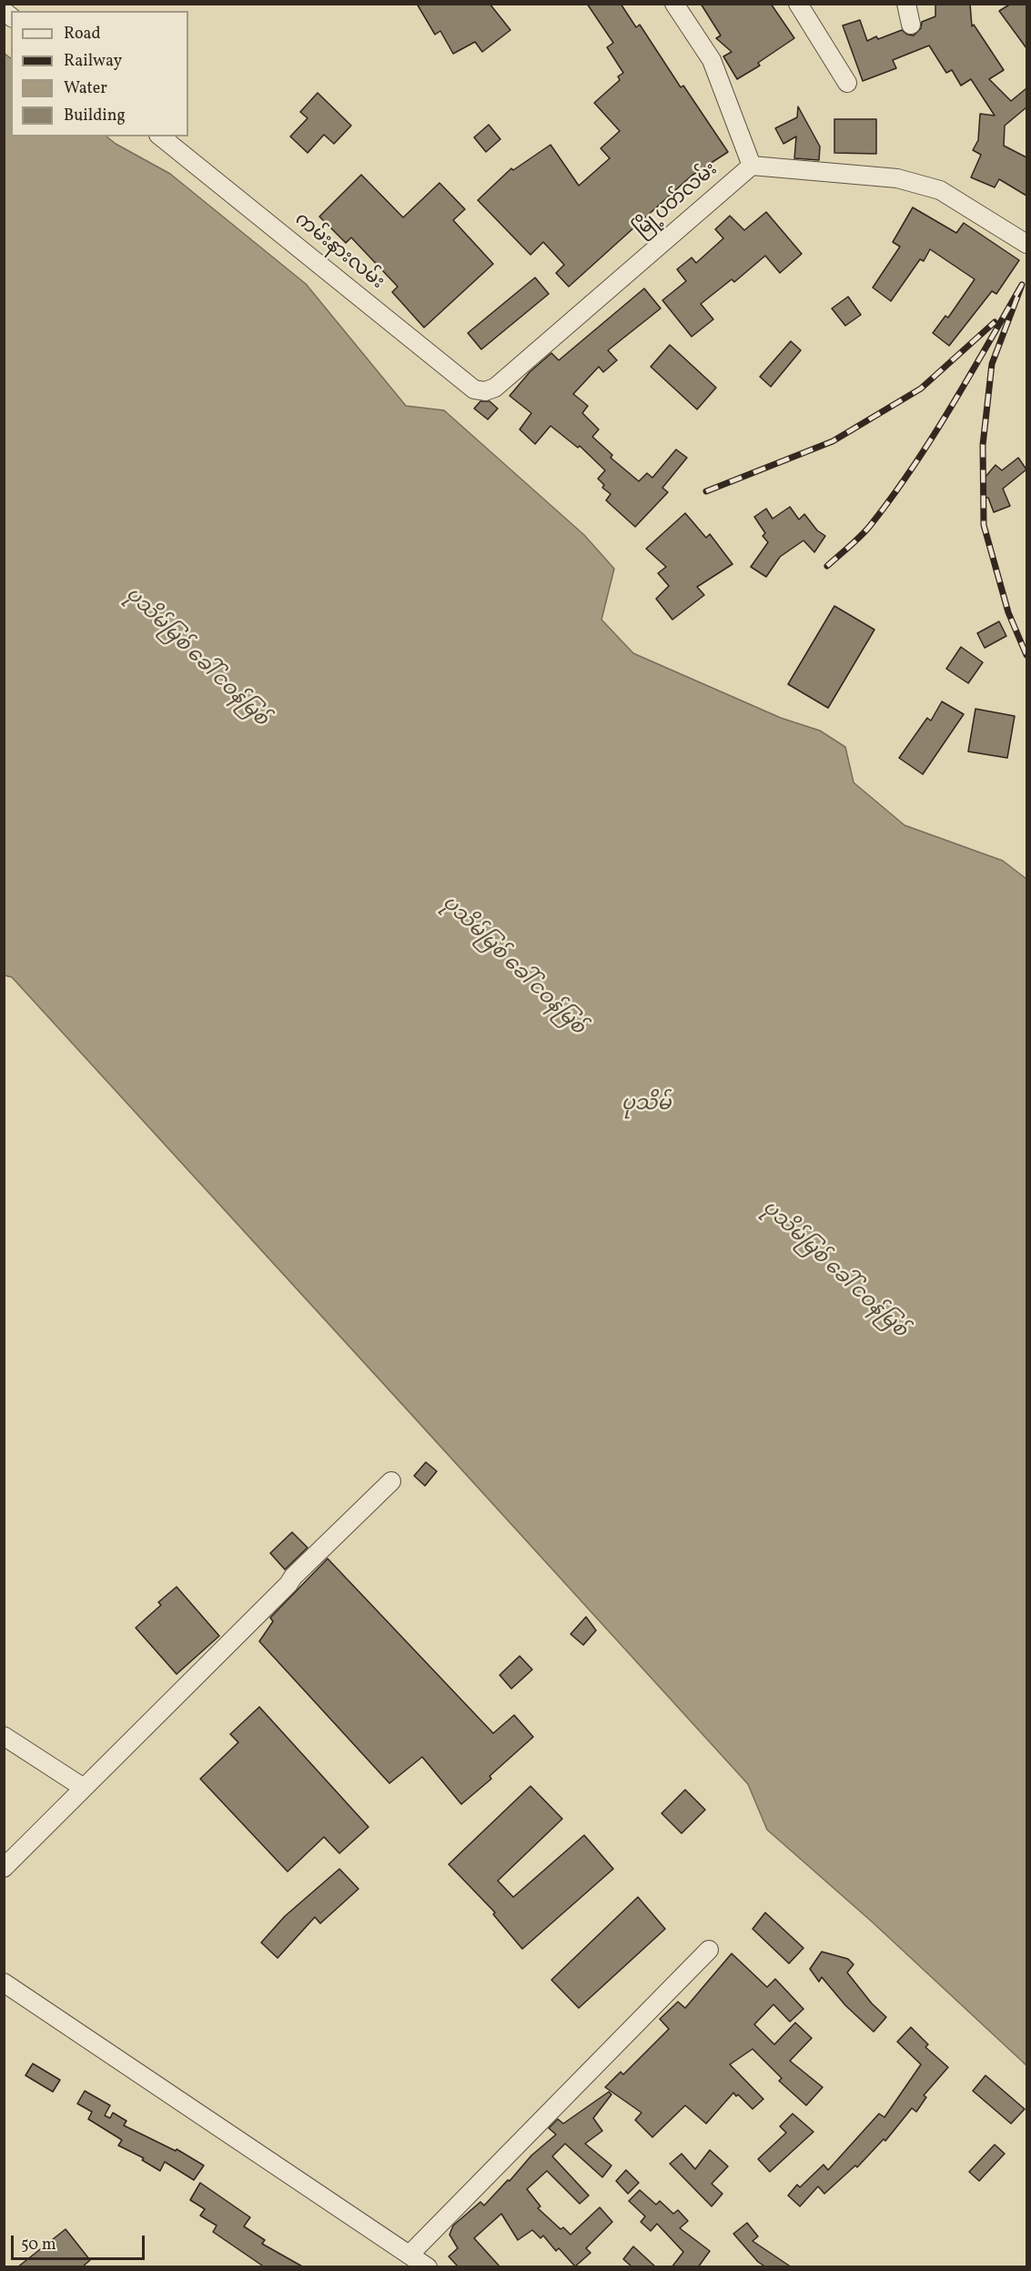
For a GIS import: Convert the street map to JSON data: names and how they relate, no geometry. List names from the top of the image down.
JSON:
{
  "streets": {
    "street": ["မြို့ပတ်လမ်း", "ကမ်းနားလမ်း"]
  },
  "crossings": [
    ["မြို့ပတ်လမ်း", "ကမ်းနားလမ်း"]
  ],
  "water": ["ပုသိမ်မြစ် ခေါ် ငဝန်မြစ်", "ပုသိမ်"],
  "legend": [
    "Road",
    "Railway",
    "Water",
    "Building"
  ],
  "scale_bar": "50 m"
}
